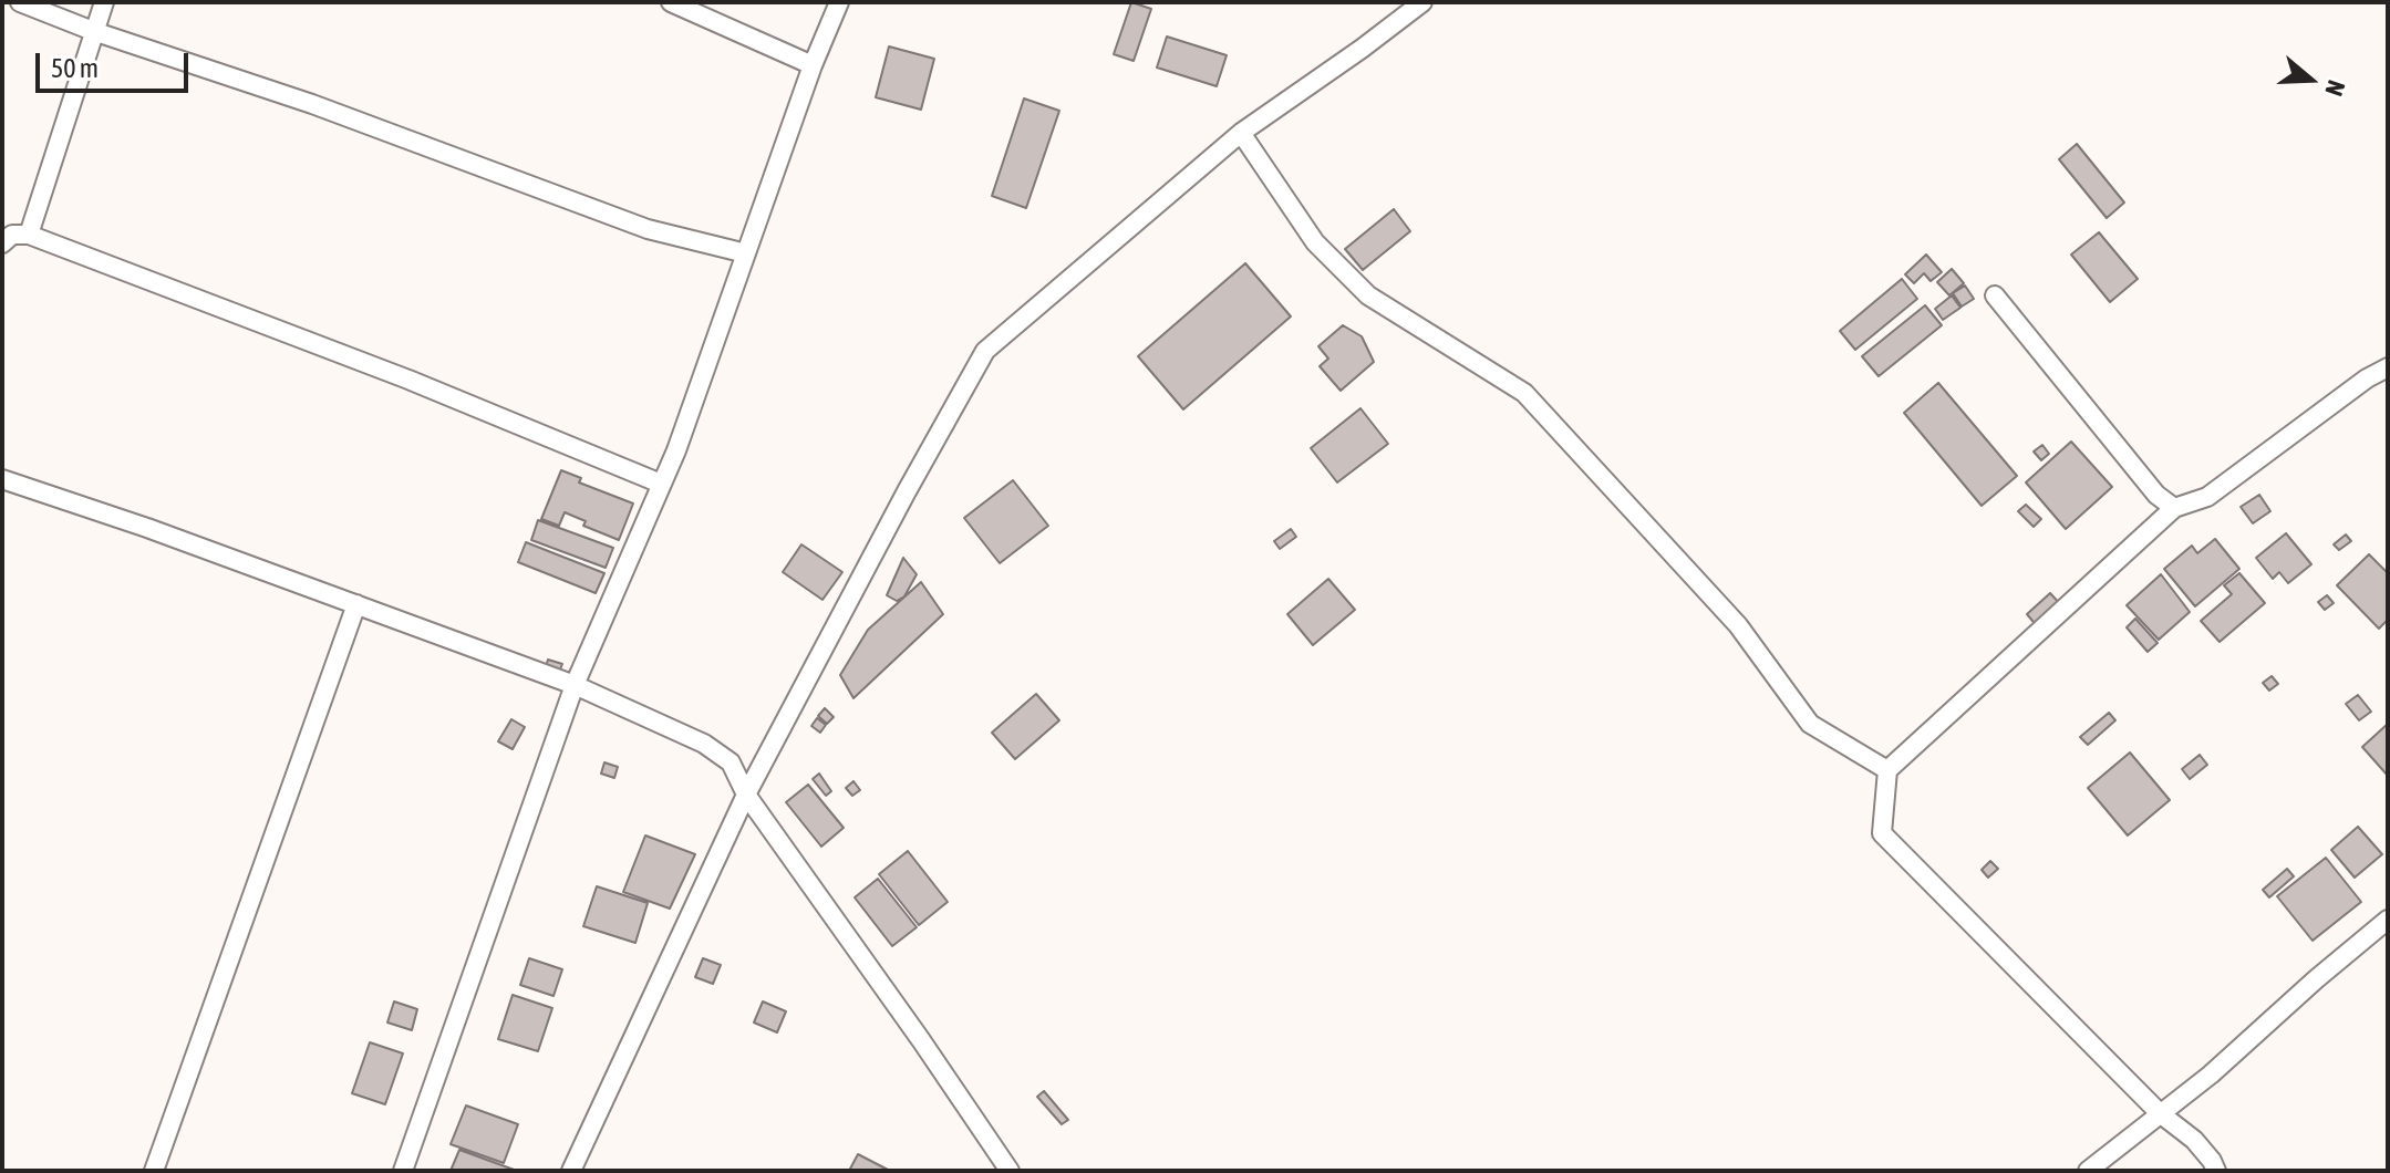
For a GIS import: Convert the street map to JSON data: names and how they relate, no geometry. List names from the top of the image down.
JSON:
{
  "scale_bar": "50 m",
  "north": "right"
}
